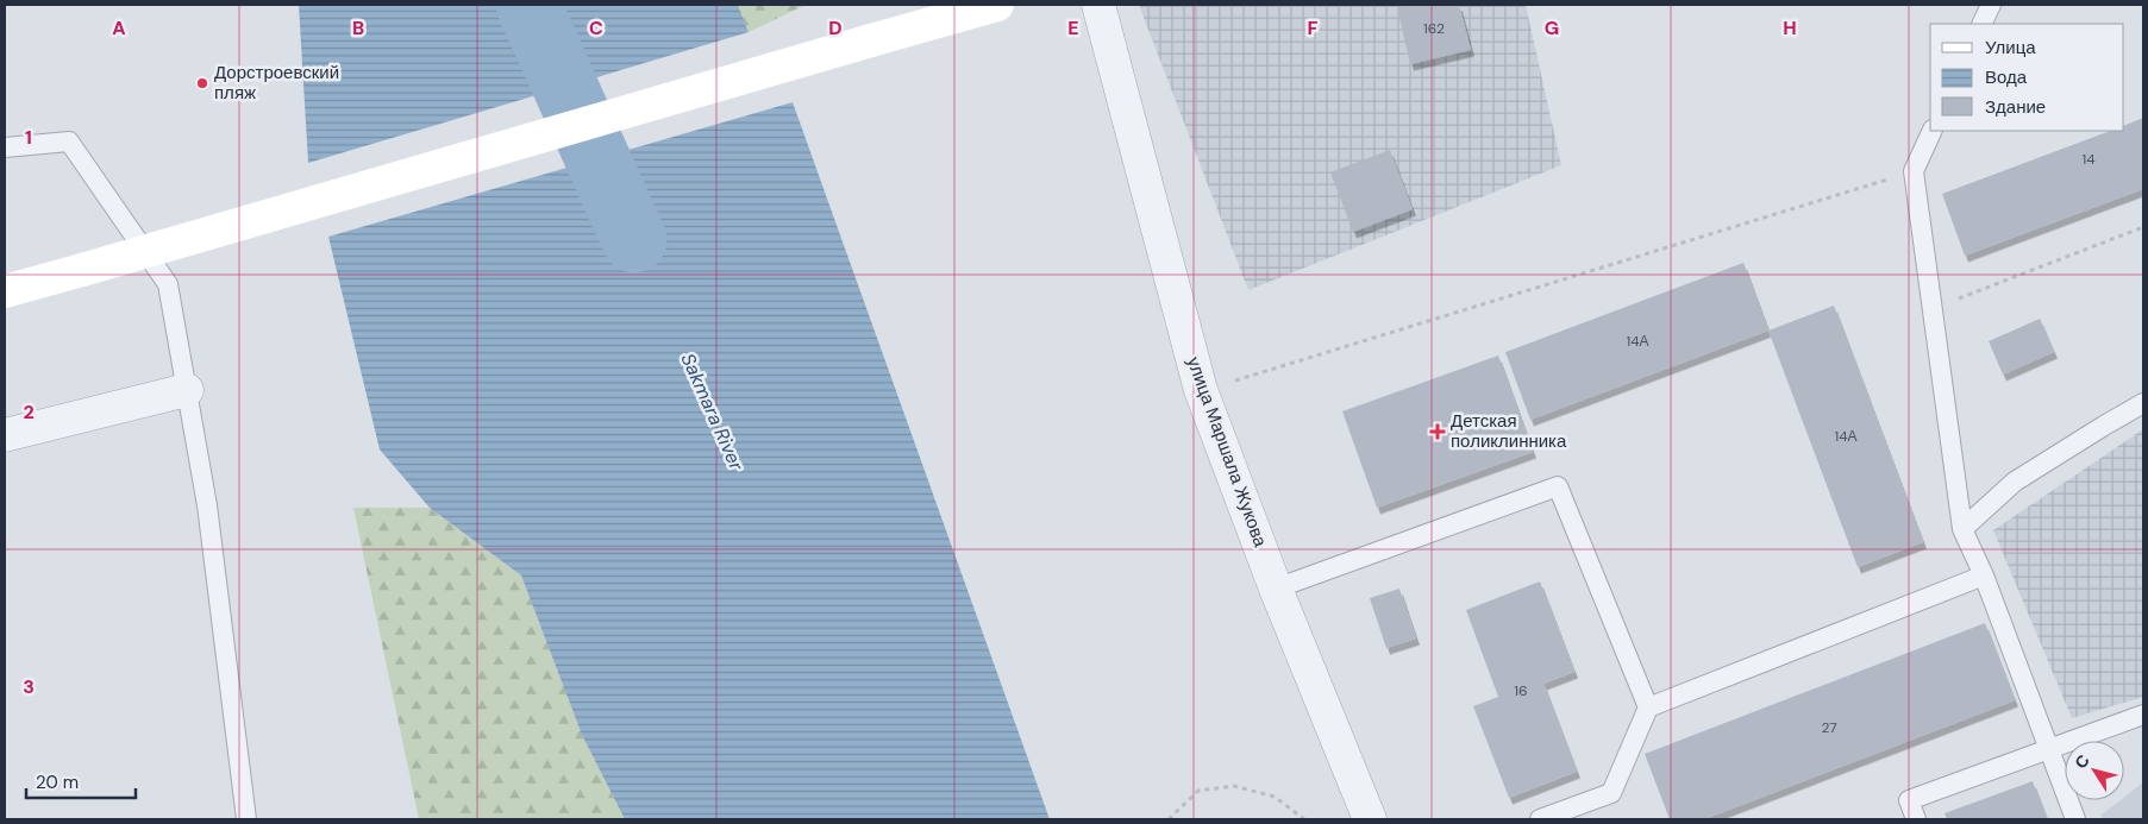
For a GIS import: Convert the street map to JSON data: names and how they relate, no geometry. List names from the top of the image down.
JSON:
{
  "streets": {
    "street": ["улица Маршала Жукова"]
  },
  "water": ["Sakmara River"],
  "places": {
    "other": ["Дорстроевский пляж"],
    "health": ["Детская поликлинника"]
  },
  "house_numbers": [
    "162",
    "14",
    "14А",
    "14А",
    "16",
    "27"
  ],
  "legend": ["Улица", "Вода", "Здание"],
  "scale_bar": "20 m",
  "north": "top left",
  "grid": {
    "columns": [
      "A",
      "B",
      "C",
      "D",
      "E",
      "F",
      "G",
      "H"
    ],
    "rows": ["1", "2", "3"]
  }
}
